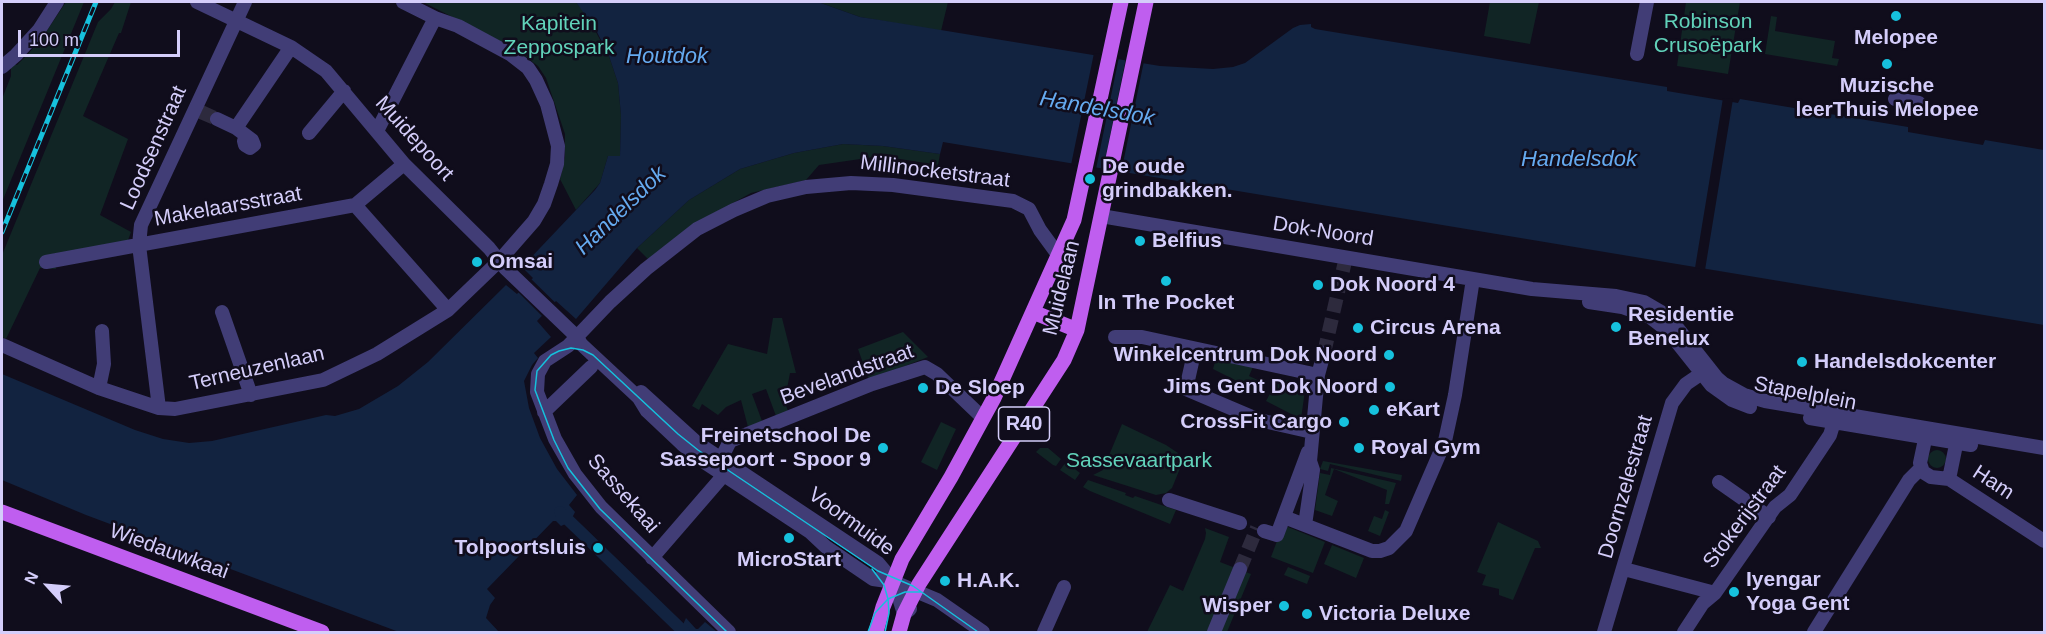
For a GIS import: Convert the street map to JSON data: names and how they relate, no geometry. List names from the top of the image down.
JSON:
{
  "streets": {
    "main road": ["Muidelaan", "R40", "Wiedauwkaai"],
    "street": [
      "Muidepoort",
      "Loodsenstraat",
      "Millinocketstraat",
      "Makelaarsstraat",
      "Dok-Noord",
      "Terneuzenlaan",
      "Bevelandstraat",
      "Stapelplein",
      "Ham",
      "Doornzelestraat",
      "Sassekaai",
      "Stokerijstraat",
      "Voormuide"
    ]
  },
  "crossings": [
    ["Muidepoort", "Loodsenstraat"],
    ["Muidepoort", "Millinocketstraat"],
    ["Muidepoort", "Makelaarsstraat"],
    ["Muidepoort", "Terneuzenlaan"],
    ["Muidepoort", "Sassekaai"],
    ["Muidepoort", "Voormuide"],
    ["Loodsenstraat", "Makelaarsstraat"],
    ["Loodsenstraat", "Terneuzenlaan"],
    ["Millinocketstraat", "Muidelaan"],
    ["Millinocketstraat", "Sassekaai"],
    ["Millinocketstraat", "Voormuide"],
    ["Dok-Noord", "Muidelaan"],
    ["Dok-Noord", "Stapelplein"],
    ["Muidelaan", "Bevelandstraat"],
    ["Muidelaan", "R40"],
    ["Muidelaan", "Voormuide"],
    ["Bevelandstraat", "Voormuide"],
    ["Stapelplein", "Ham"],
    ["Stapelplein", "Doornzelestraat"],
    ["Stapelplein", "Stokerijstraat"],
    ["R40", "Voormuide"],
    ["Sassekaai", "Voormuide"]
  ],
  "water": ["Houtdok", "Handelsdok"],
  "parks": ["Robinson Crusoëpark", "Kapitein Zeppospark", "Sassevaartpark"],
  "places": [
    "Melopee",
    "Muzische leerThuis Melopee",
    "De oude grindbakken.",
    "Belfius",
    "Omsai",
    "In The Pocket",
    "Dok Noord 4",
    "Residentie Benelux",
    "Circus Arena",
    "Winkelcentrum Dok Noord",
    "Handelsdokcenter",
    "Jims Gent Dok Noord",
    "De Sloep",
    "eKart",
    "CrossFit Cargo",
    "Freinetschool De Sassepoort - Spoor 9",
    "Royal Gym",
    "MicroStart",
    "Tolpoortsluis",
    "H.A.K.",
    "Iyengar Yoga Gent",
    "Wisper",
    "Victoria Deluxe"
  ],
  "scale_bar": "100 m",
  "north": "top left"
}
